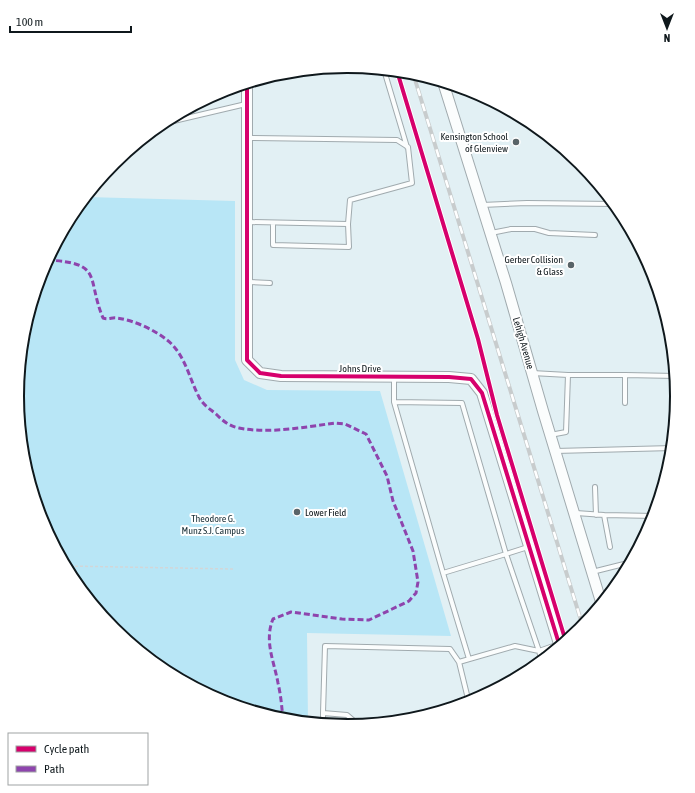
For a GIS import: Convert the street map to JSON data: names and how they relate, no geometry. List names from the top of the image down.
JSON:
{
  "streets": {
    "street": ["Lehigh Avenue", "Johns Drive"]
  },
  "parks": ["Theodore G. Munz S.J. Campus"],
  "places": ["Kensington School of Glenview", "Gerber Collision & Glass", "Lower Field"],
  "legend": ["Cycle path", "Path"],
  "scale_bar": "100 m",
  "north": "bottom"
}
